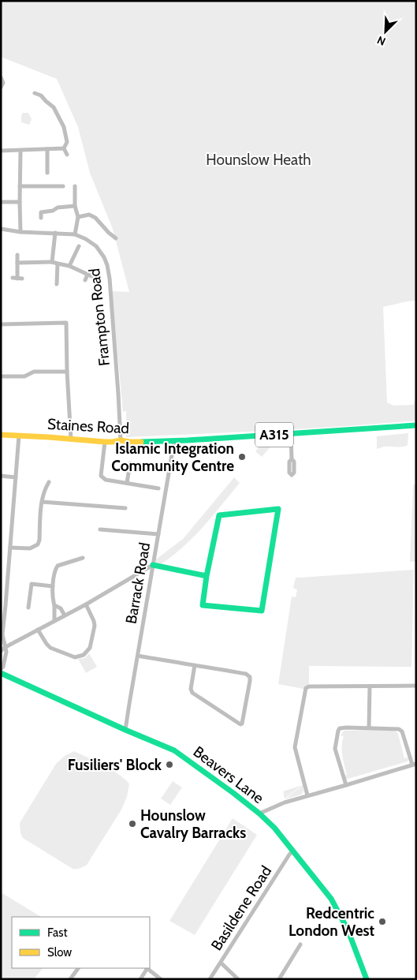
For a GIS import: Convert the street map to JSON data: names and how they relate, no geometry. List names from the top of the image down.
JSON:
{
  "streets": {
    "street": [
      "Frampton Road",
      "Staines Road",
      "A315",
      "Barrack Road",
      "Beavers Lane",
      "Basildene Road"
    ]
  },
  "crossings": [
    ["Frampton Road", "Staines Road"],
    ["Staines Road", "A315"],
    ["Staines Road", "Barrack Road"],
    ["A315", "Barrack Road"],
    ["Barrack Road", "Beavers Lane"],
    ["Beavers Lane", "Basildene Road"]
  ],
  "parks": ["Hounslow Heath"],
  "places": [
    "Islamic Integration Community Centre",
    "Fusiliers' Block",
    "Hounslow Cavalry Barracks",
    "Redcentric London West"
  ],
  "legend": ["Fast", "Slow"],
  "north": "bottom left"
}
